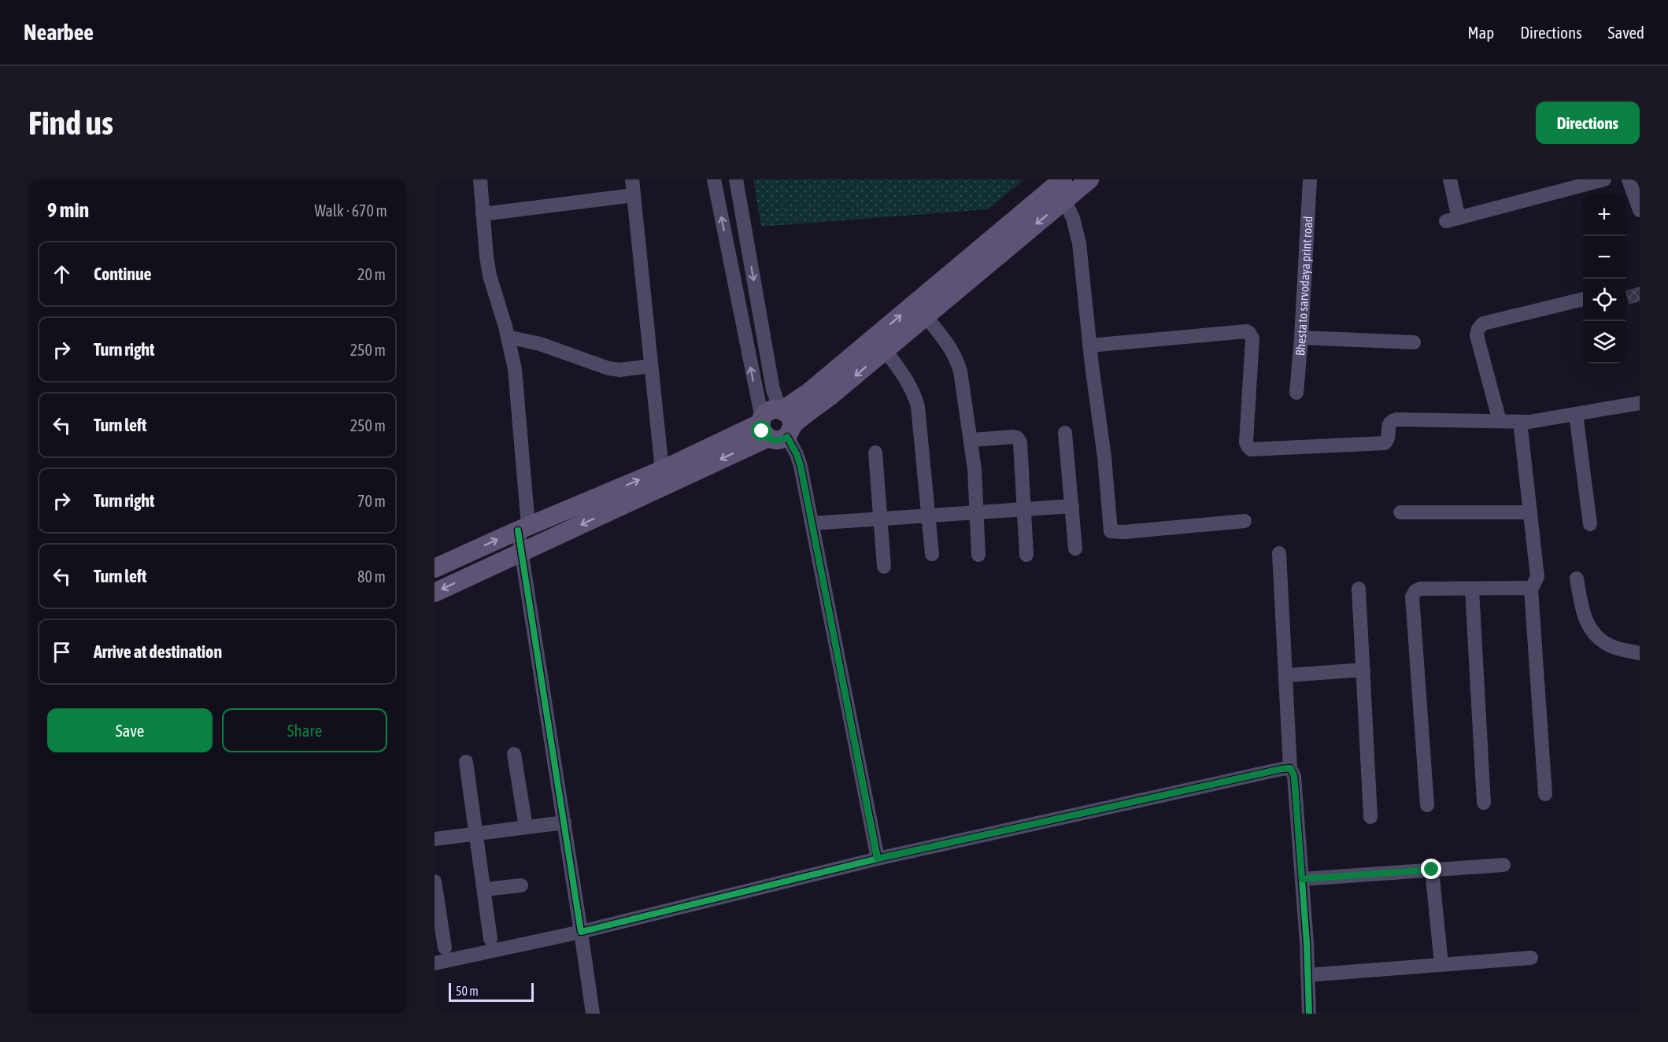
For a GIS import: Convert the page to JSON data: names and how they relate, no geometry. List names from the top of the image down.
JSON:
{
  "streets": {
    "street": ["Bhesta to sarvodaya print road"]
  },
  "scale_bar": "50 m",
  "page": {
    "header": "Nearbee",
    "nav": ["Map", "Directions", "Saved"],
    "buttons": [
      "Directions",
      ["Save", "Share"]
    ],
    "title": "Find us",
    "heading": ["9 min", "Walk · 670 m"],
    "map_buttons": ["+", "−"],
    "list": [
      ["Continue", "20 m"],
      ["Turn right", "250 m"],
      ["Turn left", "250 m"],
      ["Turn right", "70 m"],
      ["Turn left", "80 m"],
      "Arrive at destination"
    ],
    "scale": "50 m"
  }
}
